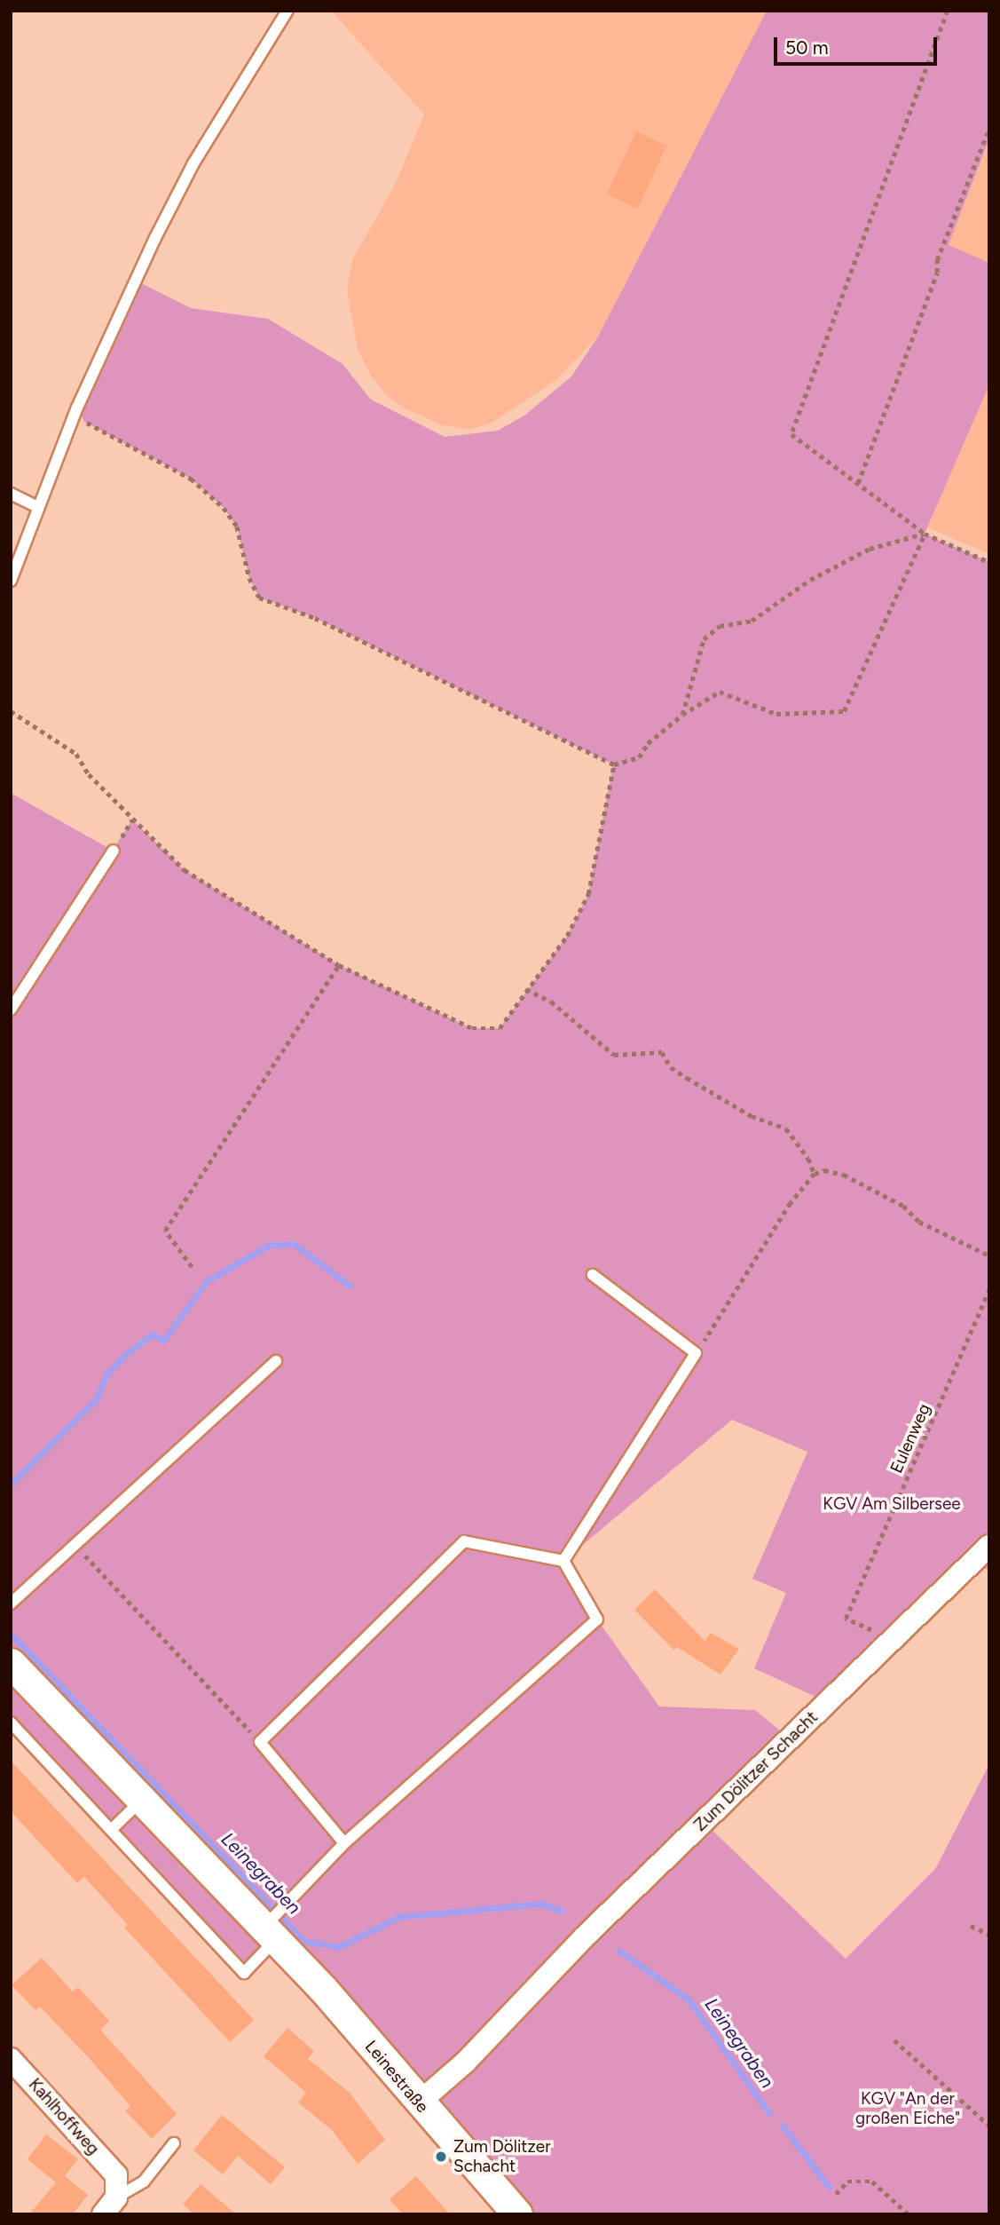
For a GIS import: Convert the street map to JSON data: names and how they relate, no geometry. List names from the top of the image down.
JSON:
{
  "streets": {
    "main road": ["Leinestraße"],
    "street": ["Zum Dölitzer Schacht", "Kahlhoffweg"],
    "path": ["Eulenweg"]
  },
  "crossings": [
    ["Eulenweg", "Zum Dölitzer Schacht"],
    ["Zum Dölitzer Schacht", "Leinestraße"]
  ],
  "water": ["Leinegraben"],
  "parks": ["KGV Am Silbersee", "KGV \"An der großen Eiche\""],
  "places": ["Zum Dölitzer Schacht"],
  "scale_bar": "50 m"
}
